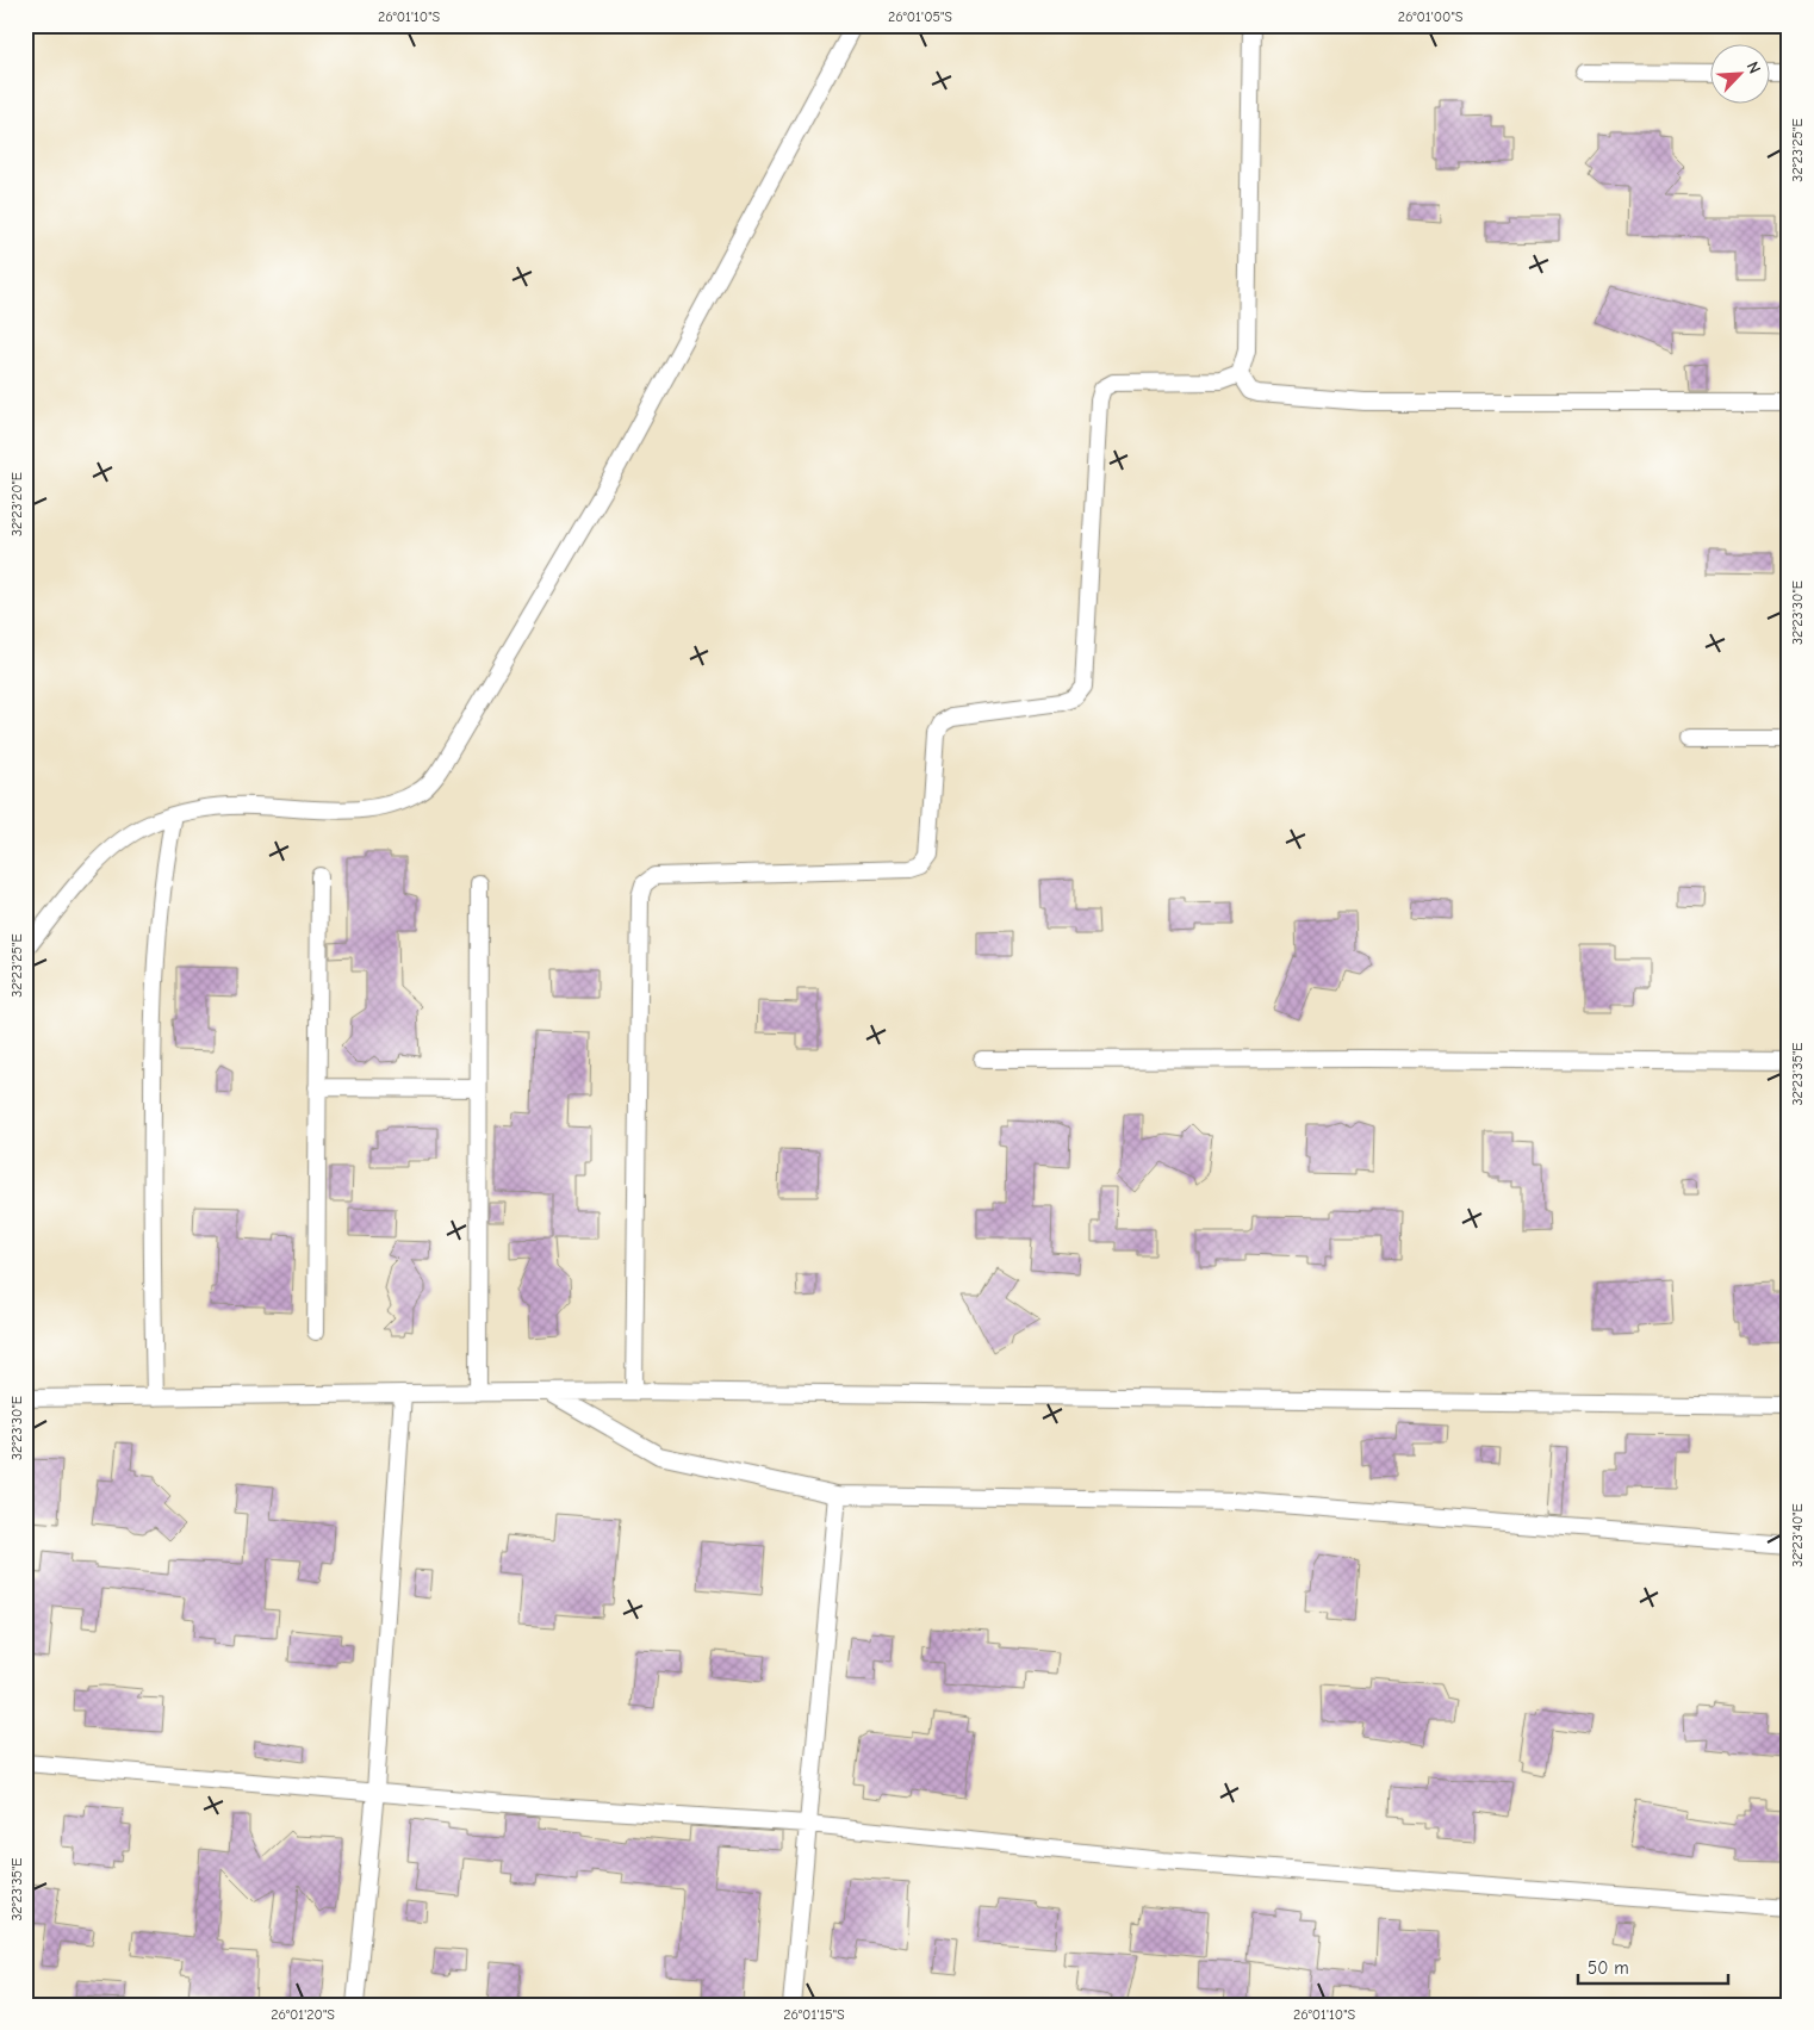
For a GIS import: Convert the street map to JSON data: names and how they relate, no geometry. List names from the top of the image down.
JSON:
{
  "scale_bar": "50 m",
  "north": "top right",
  "coordinates": [
    "26°01'10\"S",
    "26°01'05\"S",
    "26°01'00\"S",
    "32°23'25\"E",
    "32°23'20\"E",
    "32°23'30\"E",
    "32°23'35\"E",
    "32°23'40\"E",
    "26°01'20\"S",
    "26°01'15\"S"
  ]
}
